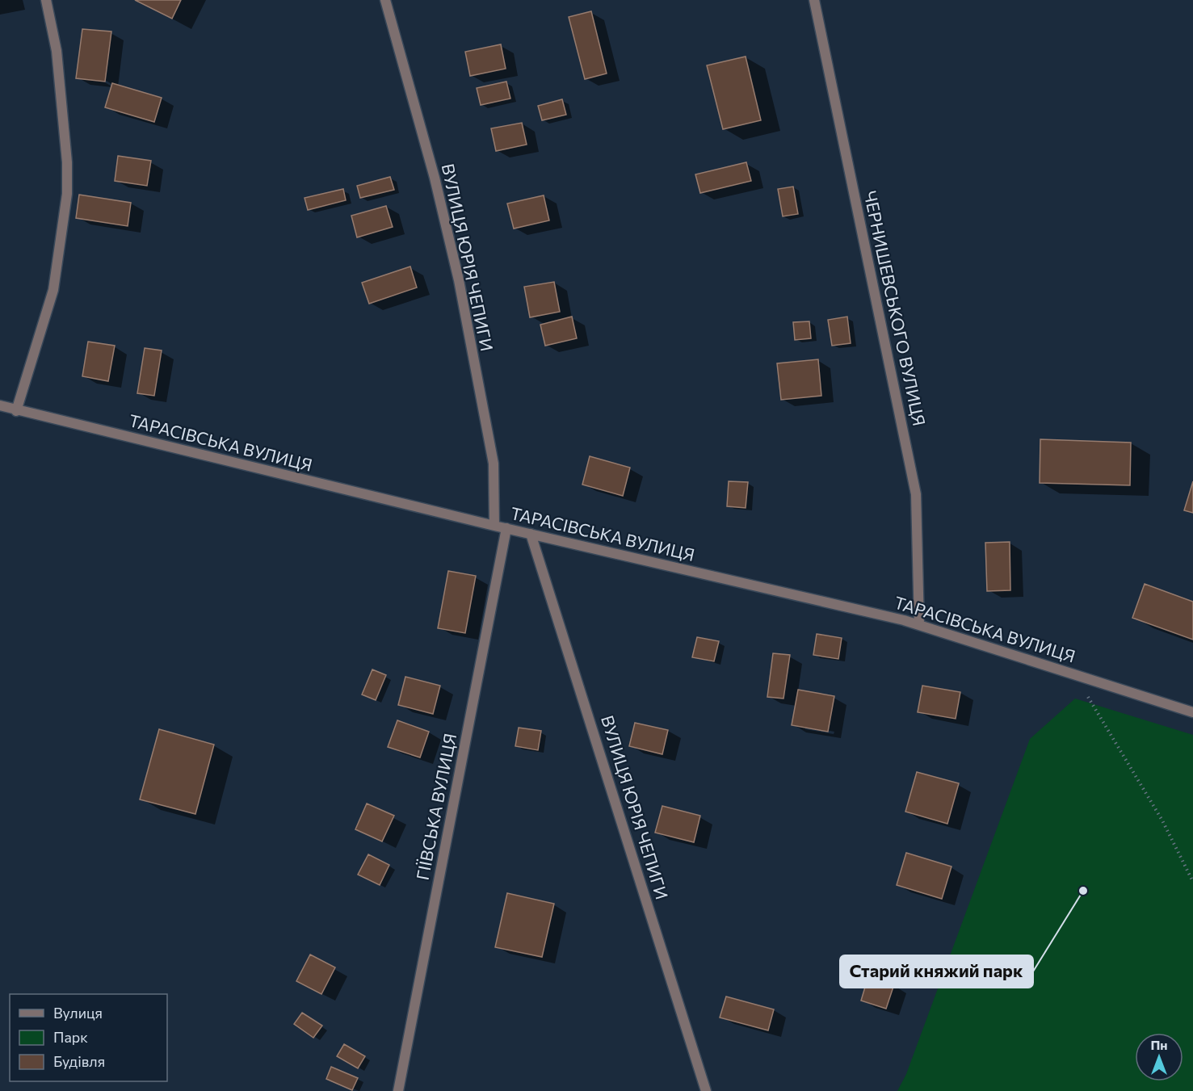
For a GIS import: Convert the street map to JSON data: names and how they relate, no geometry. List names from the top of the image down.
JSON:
{
  "streets": {
    "street": [
      "ВУЛИЦЯ ЮРІЯ ЧЕПИГИ",
      "ЧЕРНИШЕВСЬКОГО ВУЛИЦЯ",
      "ТАРАСІВСЬКА ВУЛИЦЯ",
      "ГІЇВСЬКА ВУЛИЦЯ"
    ]
  },
  "crossings": [
    ["ВУЛИЦЯ ЮРІЯ ЧЕПИГИ", "ТАРАСІВСЬКА ВУЛИЦЯ"],
    ["ЧЕРНИШЕВСЬКОГО ВУЛИЦЯ", "ТАРАСІВСЬКА ВУЛИЦЯ"],
    ["ТАРАСІВСЬКА ВУЛИЦЯ", "ГІЇВСЬКА ВУЛИЦЯ"]
  ],
  "places": ["Старий княжий парк"],
  "legend": ["Вулиця", "Парк", "Будівля"],
  "north": "top"
}
